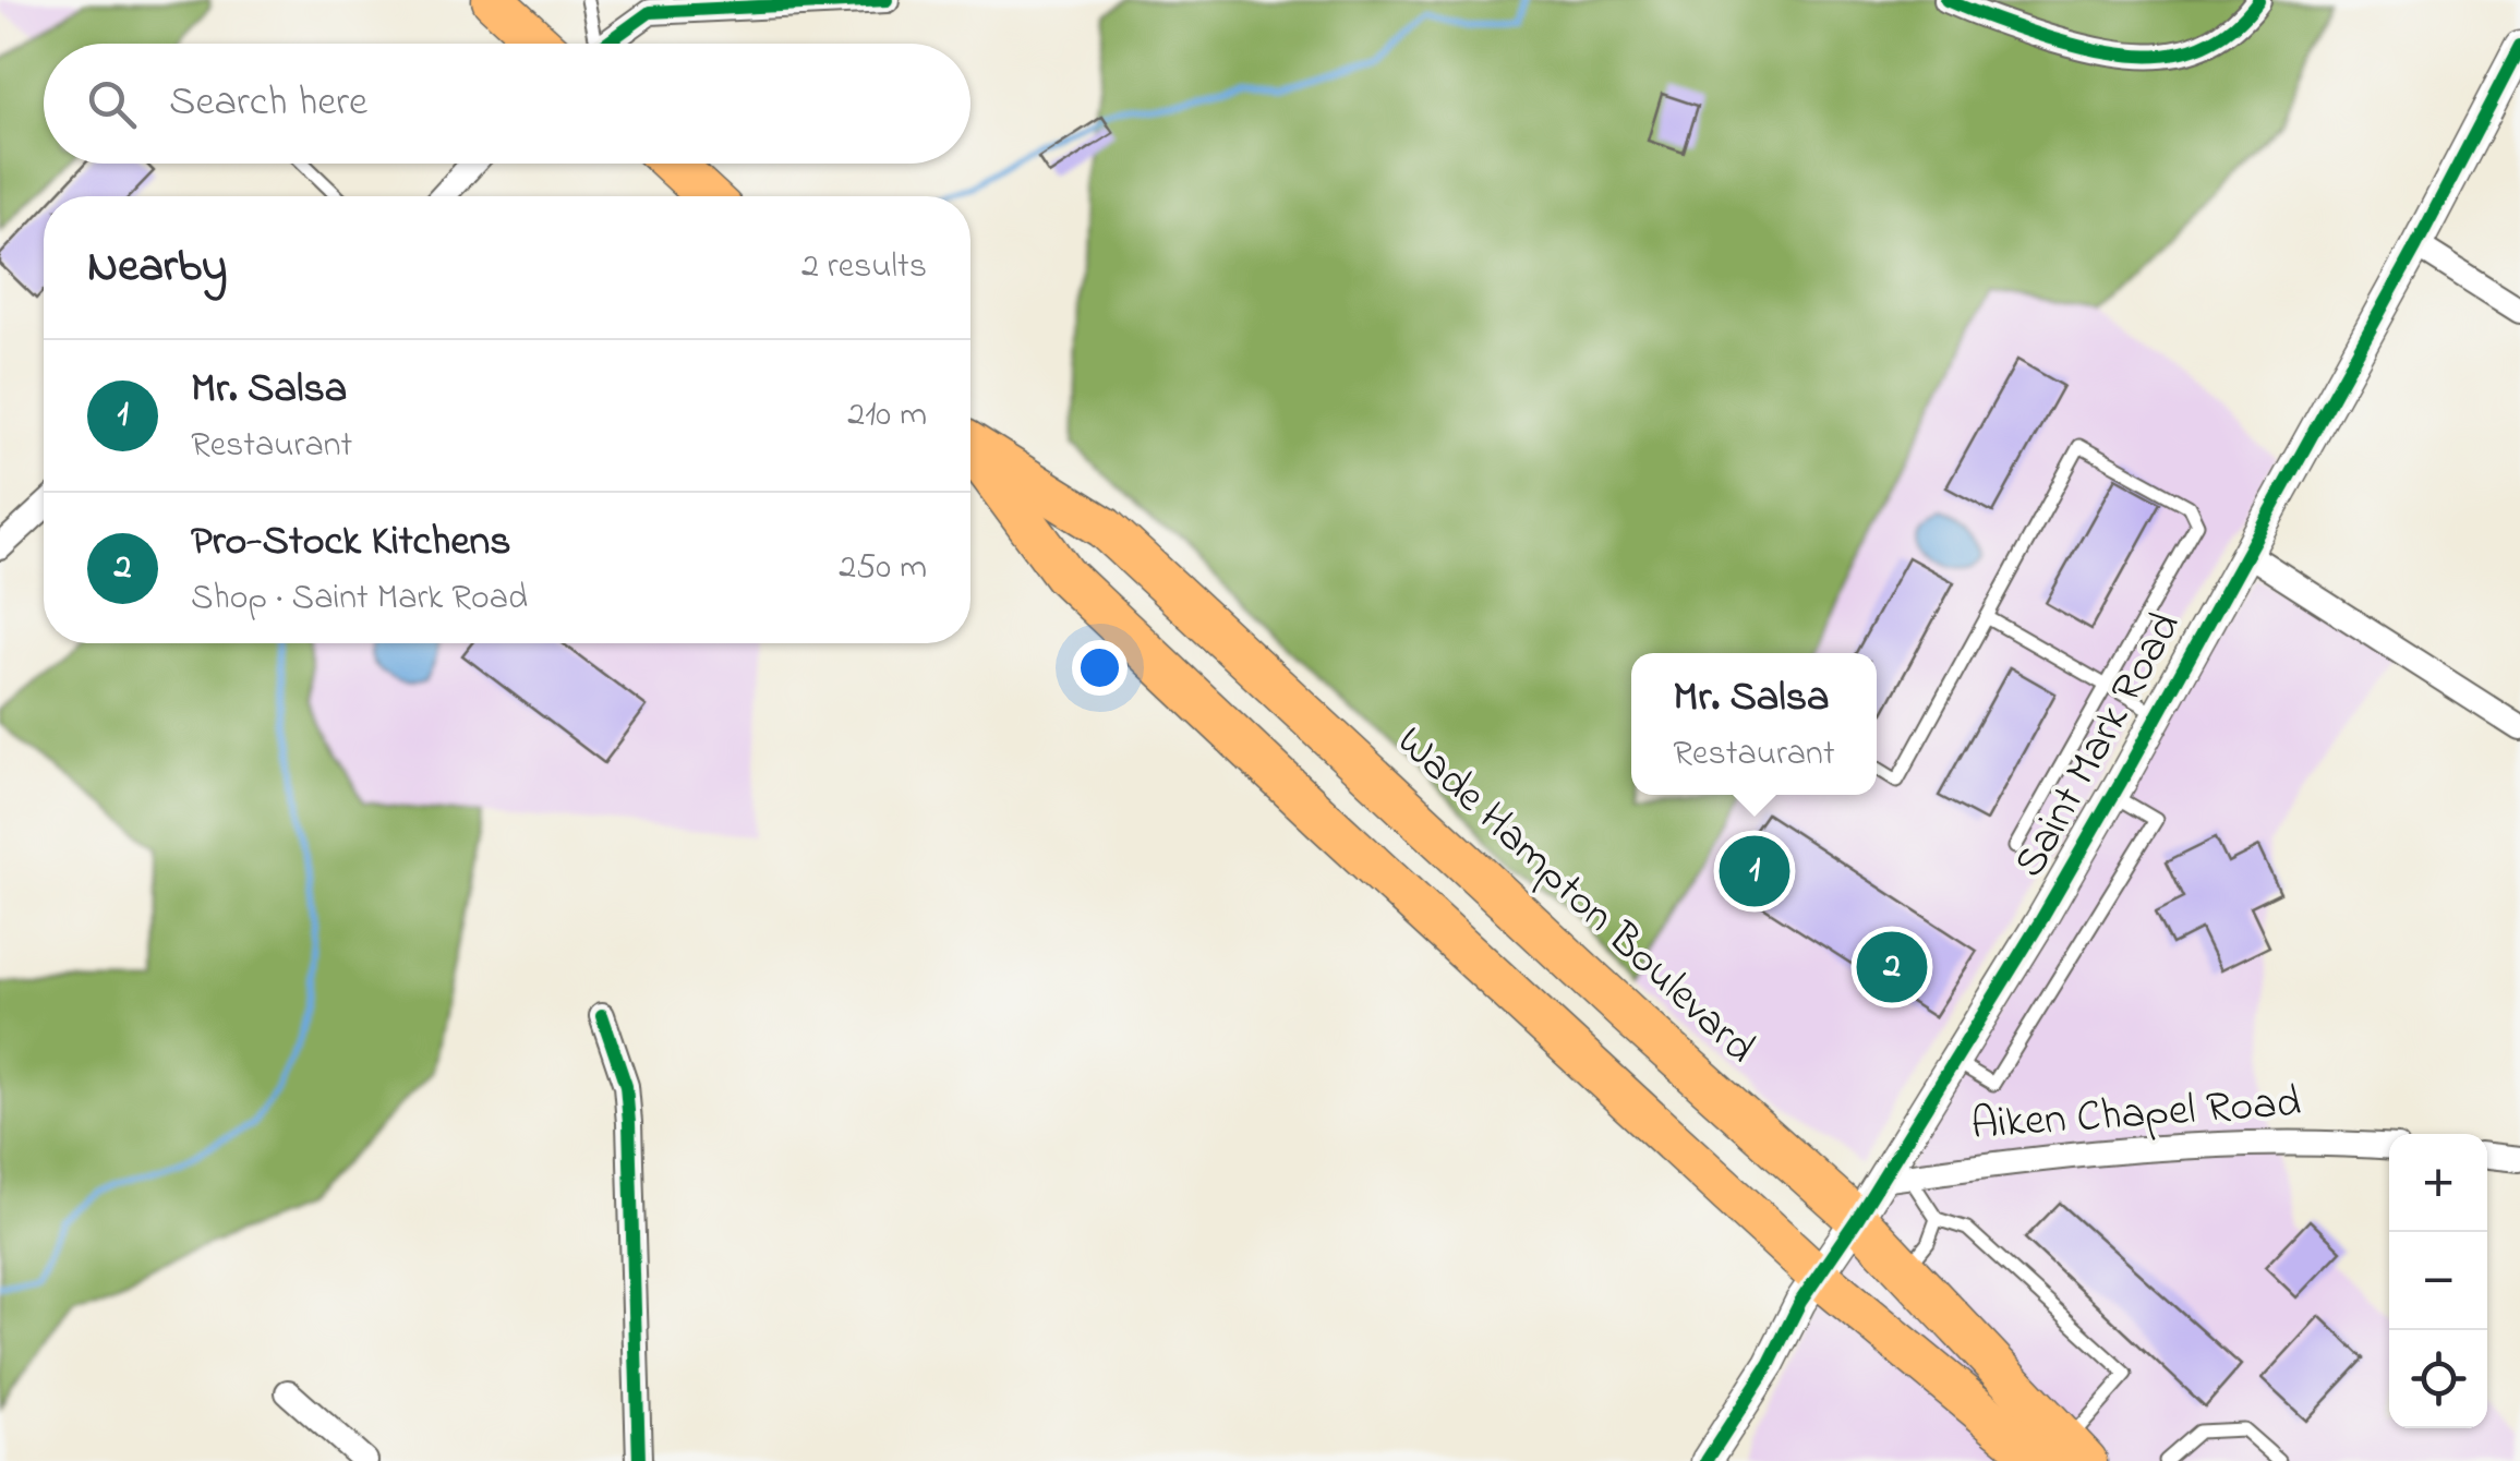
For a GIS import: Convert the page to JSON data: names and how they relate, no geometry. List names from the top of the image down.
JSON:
{
  "streets": {
    "main road": ["Wade Hampton Boulevard"],
    "street": ["Saint Mark Road", "Aiken Chapel Road"]
  },
  "crossings": [
    ["Saint Mark Road", "Wade Hampton Boulevard"],
    ["Saint Mark Road", "Aiken Chapel Road"]
  ],
  "page": {
    "search": "Search here",
    "heading": ["Nearby", "2 results"],
    "list": [
      {
        "mark": "1",
        "name": "Mr. Salsa",
        "note": "Restaurant",
        "value": "210 m"
      },
      {
        "mark": "2",
        "name": "Pro-Stock Kitchens",
        "note": "Shop · Saint Mark Road",
        "value": "250 m"
      }
    ],
    "popup": ["Mr. Salsa", "Restaurant"],
    "pins": ["1", "2"],
    "map_buttons": ["+", "−"]
  }
}
